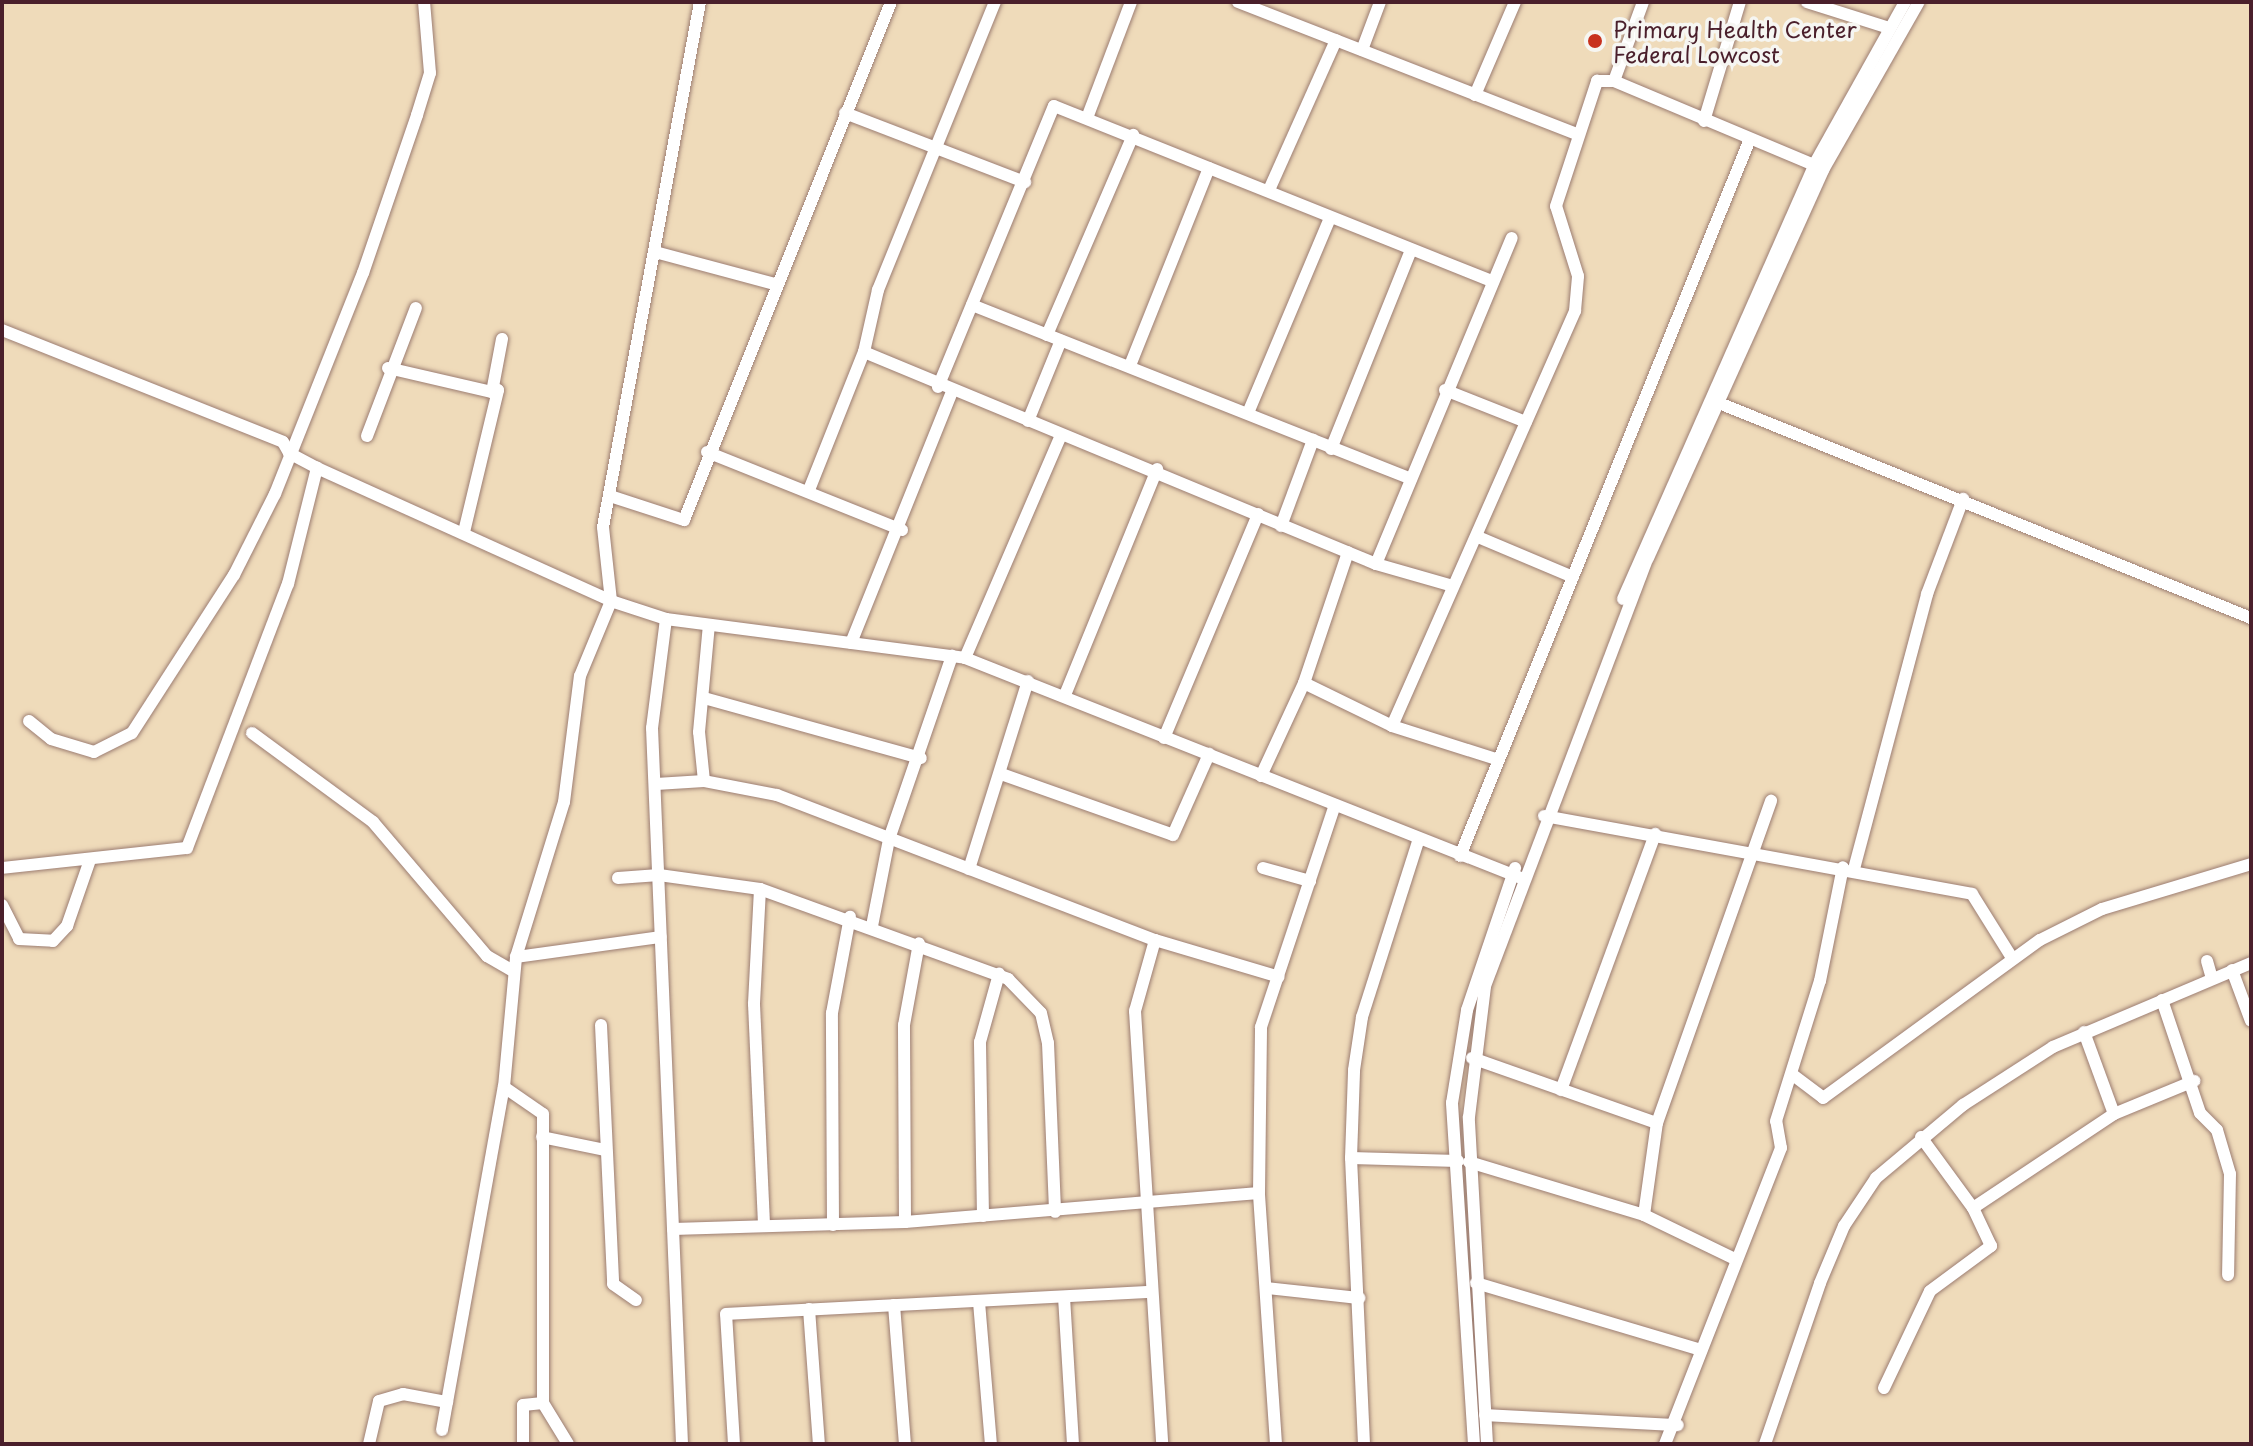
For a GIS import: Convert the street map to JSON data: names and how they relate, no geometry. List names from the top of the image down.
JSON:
{
  "places": ["Primary Health Center Federal Lowcost"]
}
